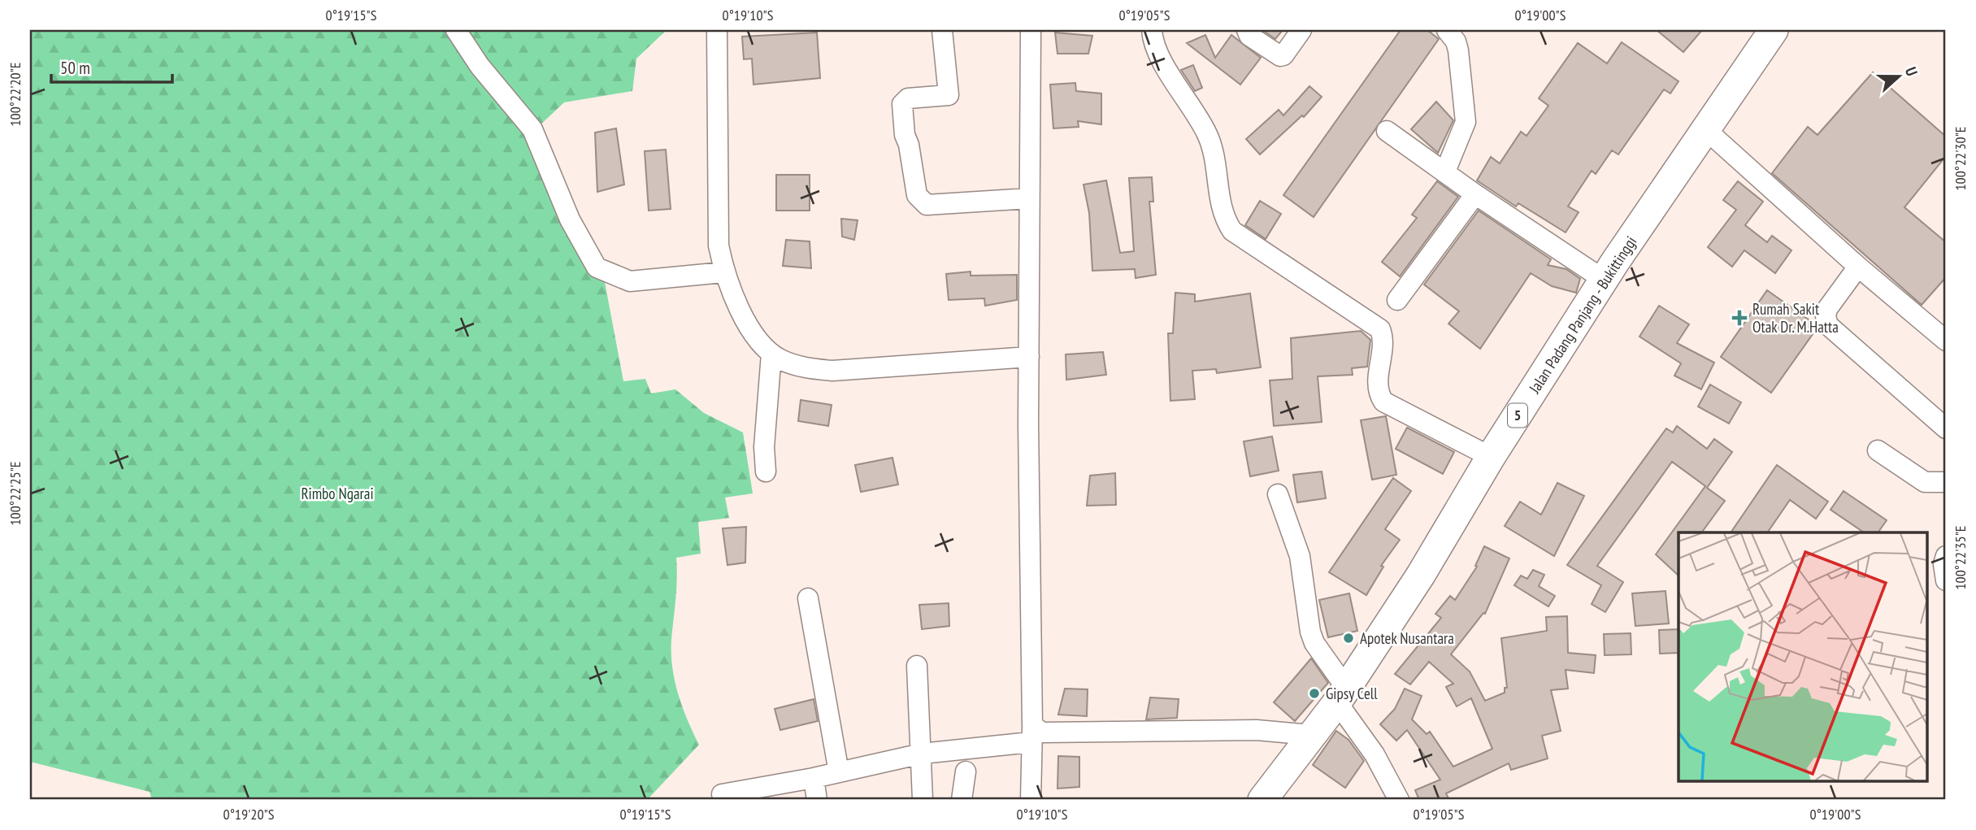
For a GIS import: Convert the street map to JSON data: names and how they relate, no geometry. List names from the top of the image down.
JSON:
{
  "streets": {
    "highway": ["Jalan Padang Panjang - Bukittinggi", "5"]
  },
  "parks": ["Rimbo Ngarai"],
  "places": {
    "health": ["Rumah Sakit Otak Dr. M.Hatta"],
    "other": ["Apotek Nusantara", "Gipsy Cell"]
  },
  "scale_bar": "50 m",
  "north": "right",
  "coordinates": [
    "0°19'15\"S",
    "0°19'10\"S",
    "0°19'05\"S",
    "0°19'00\"S",
    "100°22'20\"E",
    "100°22'30\"E",
    "100°22'25\"E",
    "100°22'35\"E",
    "0°19'20\"S"
  ]
}
